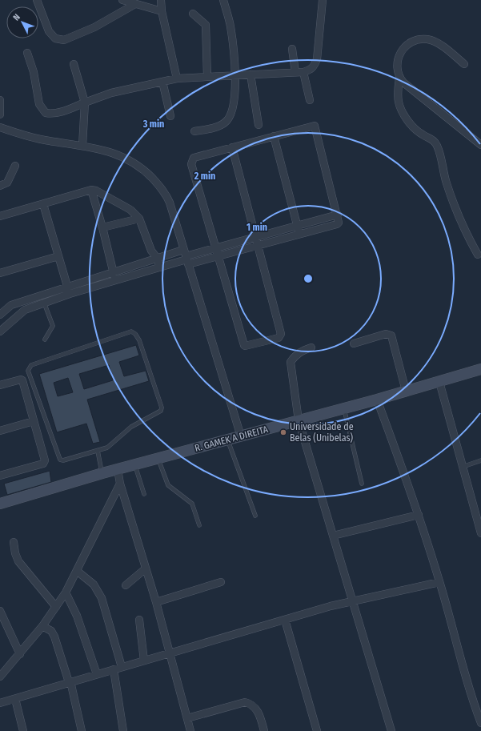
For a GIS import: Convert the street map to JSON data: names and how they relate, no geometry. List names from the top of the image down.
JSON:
{
  "streets": {
    "main road": ["R. GAMEK A DIREITA"]
  },
  "places": ["Universidade de Belas (Unibelas)"],
  "north": "top left",
  "rings": ["3 min", "2 min", "1 min"]
}
